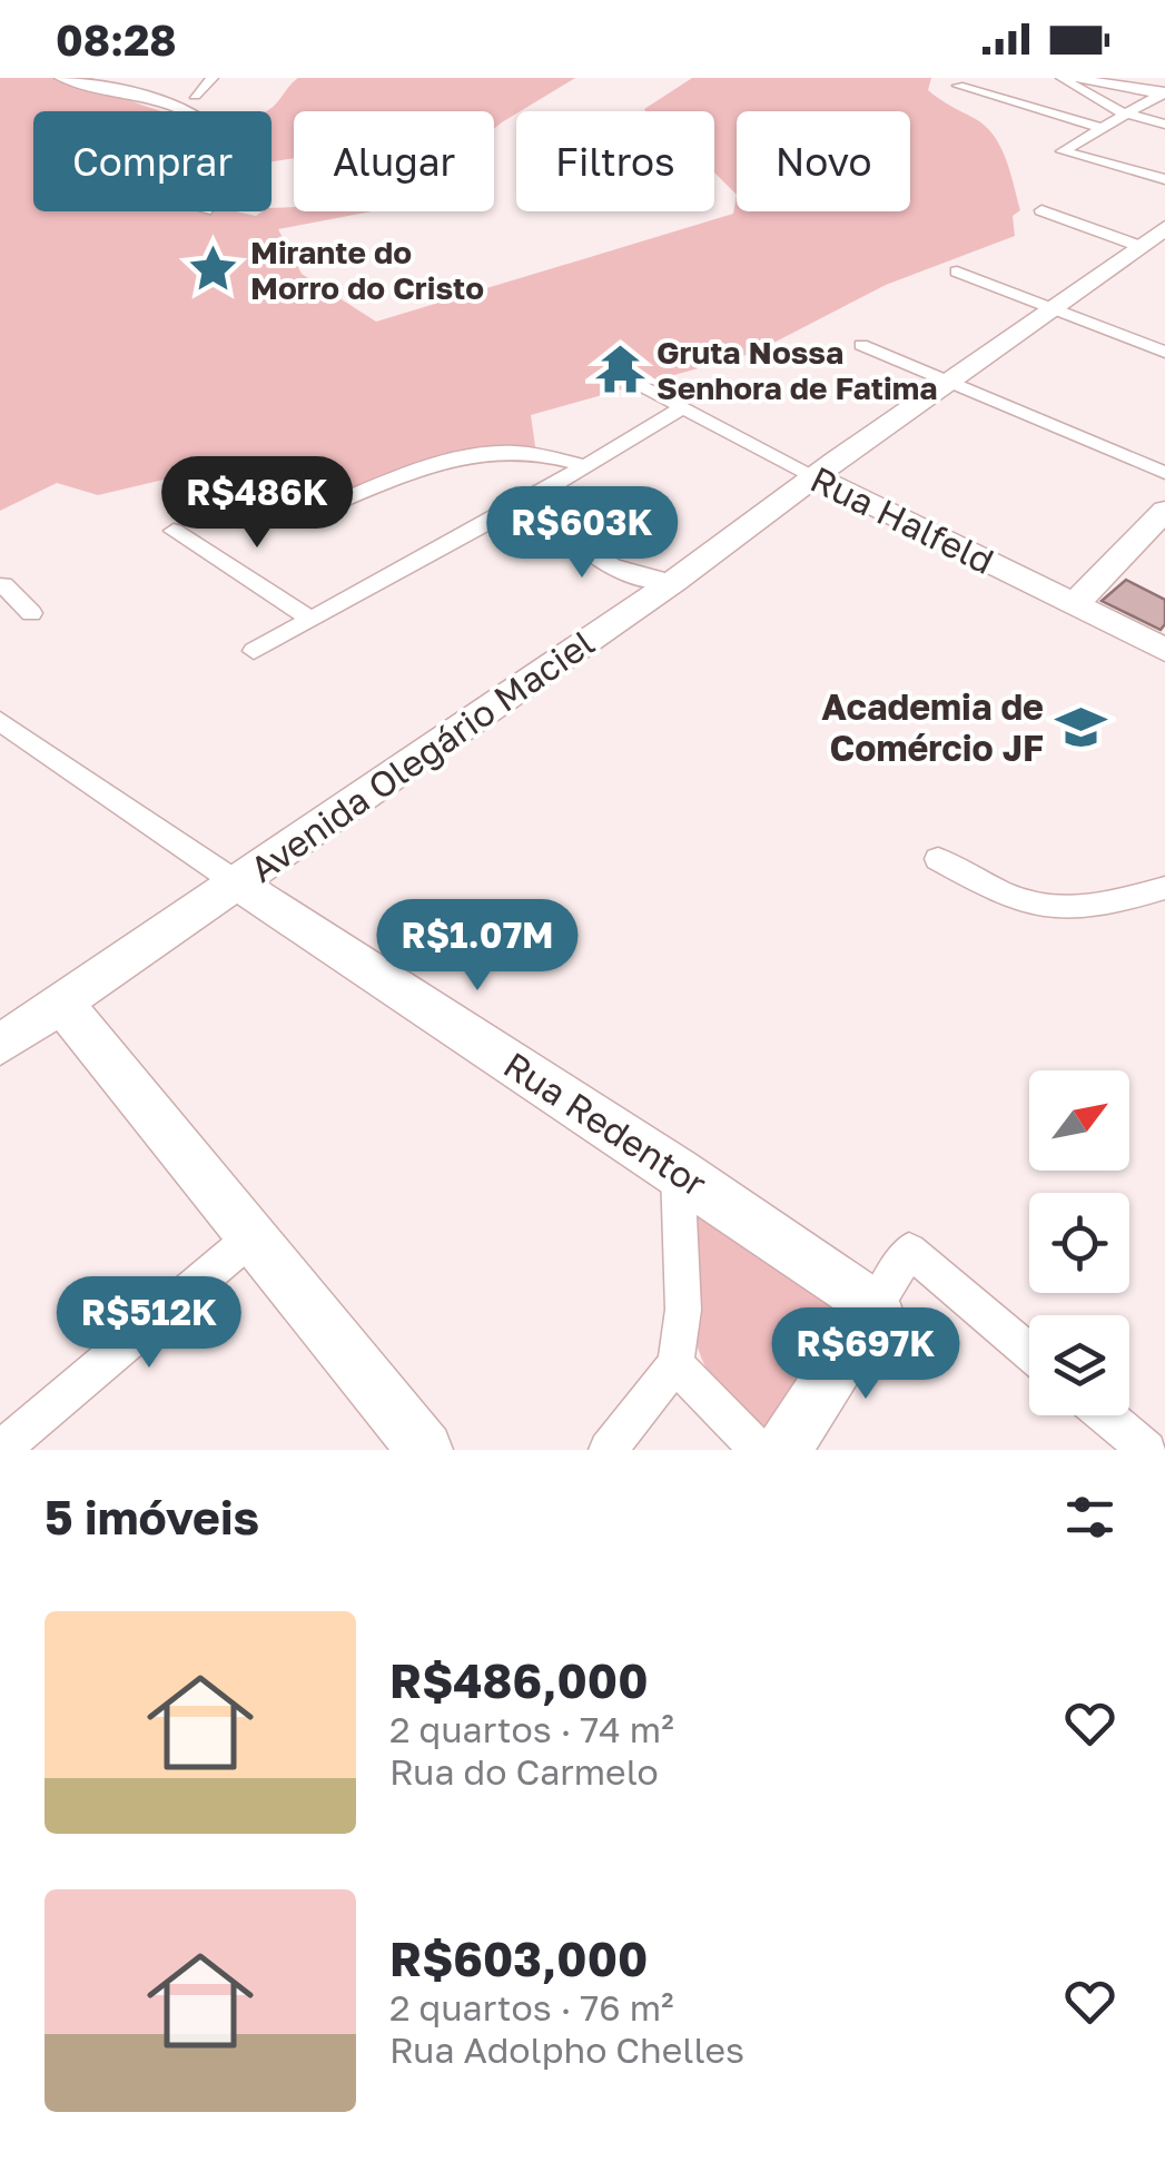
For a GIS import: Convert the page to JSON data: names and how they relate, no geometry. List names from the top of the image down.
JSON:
{
  "streets": {
    "street": ["Rua Halfeld", "Avenida Olegário Maciel", "Rua Redentor"]
  },
  "crossings": [
    ["Rua Halfeld", "Avenida Olegário Maciel"],
    ["Avenida Olegário Maciel", "Rua Redentor"]
  ],
  "places": {
    "place": ["Mirante do Morro do Cristo"],
    "temple": ["Gruta Nossa Senhora de Fatima"],
    "school or university": ["Academia de Comércio JF"]
  },
  "north": "top right",
  "page": {
    "status": "08:28",
    "chip": [
      "Comprar",
      "Alugar",
      "Filtros",
      "Novo"
    ],
    "price": [
      "R$486K",
      "R$603K",
      "R$1.07M",
      "R$512K",
      "R$697K"
    ],
    "heading": "5 imóveis",
    "list": [
      {
        "name": "R$486,000",
        "note": "2 quartos · 74 m² · Rua do Carmelo"
      },
      {
        "name": "R$603,000",
        "note": "2 quartos · 76 m² · Rua Adolpho Chelles"
      }
    ]
  }
}
